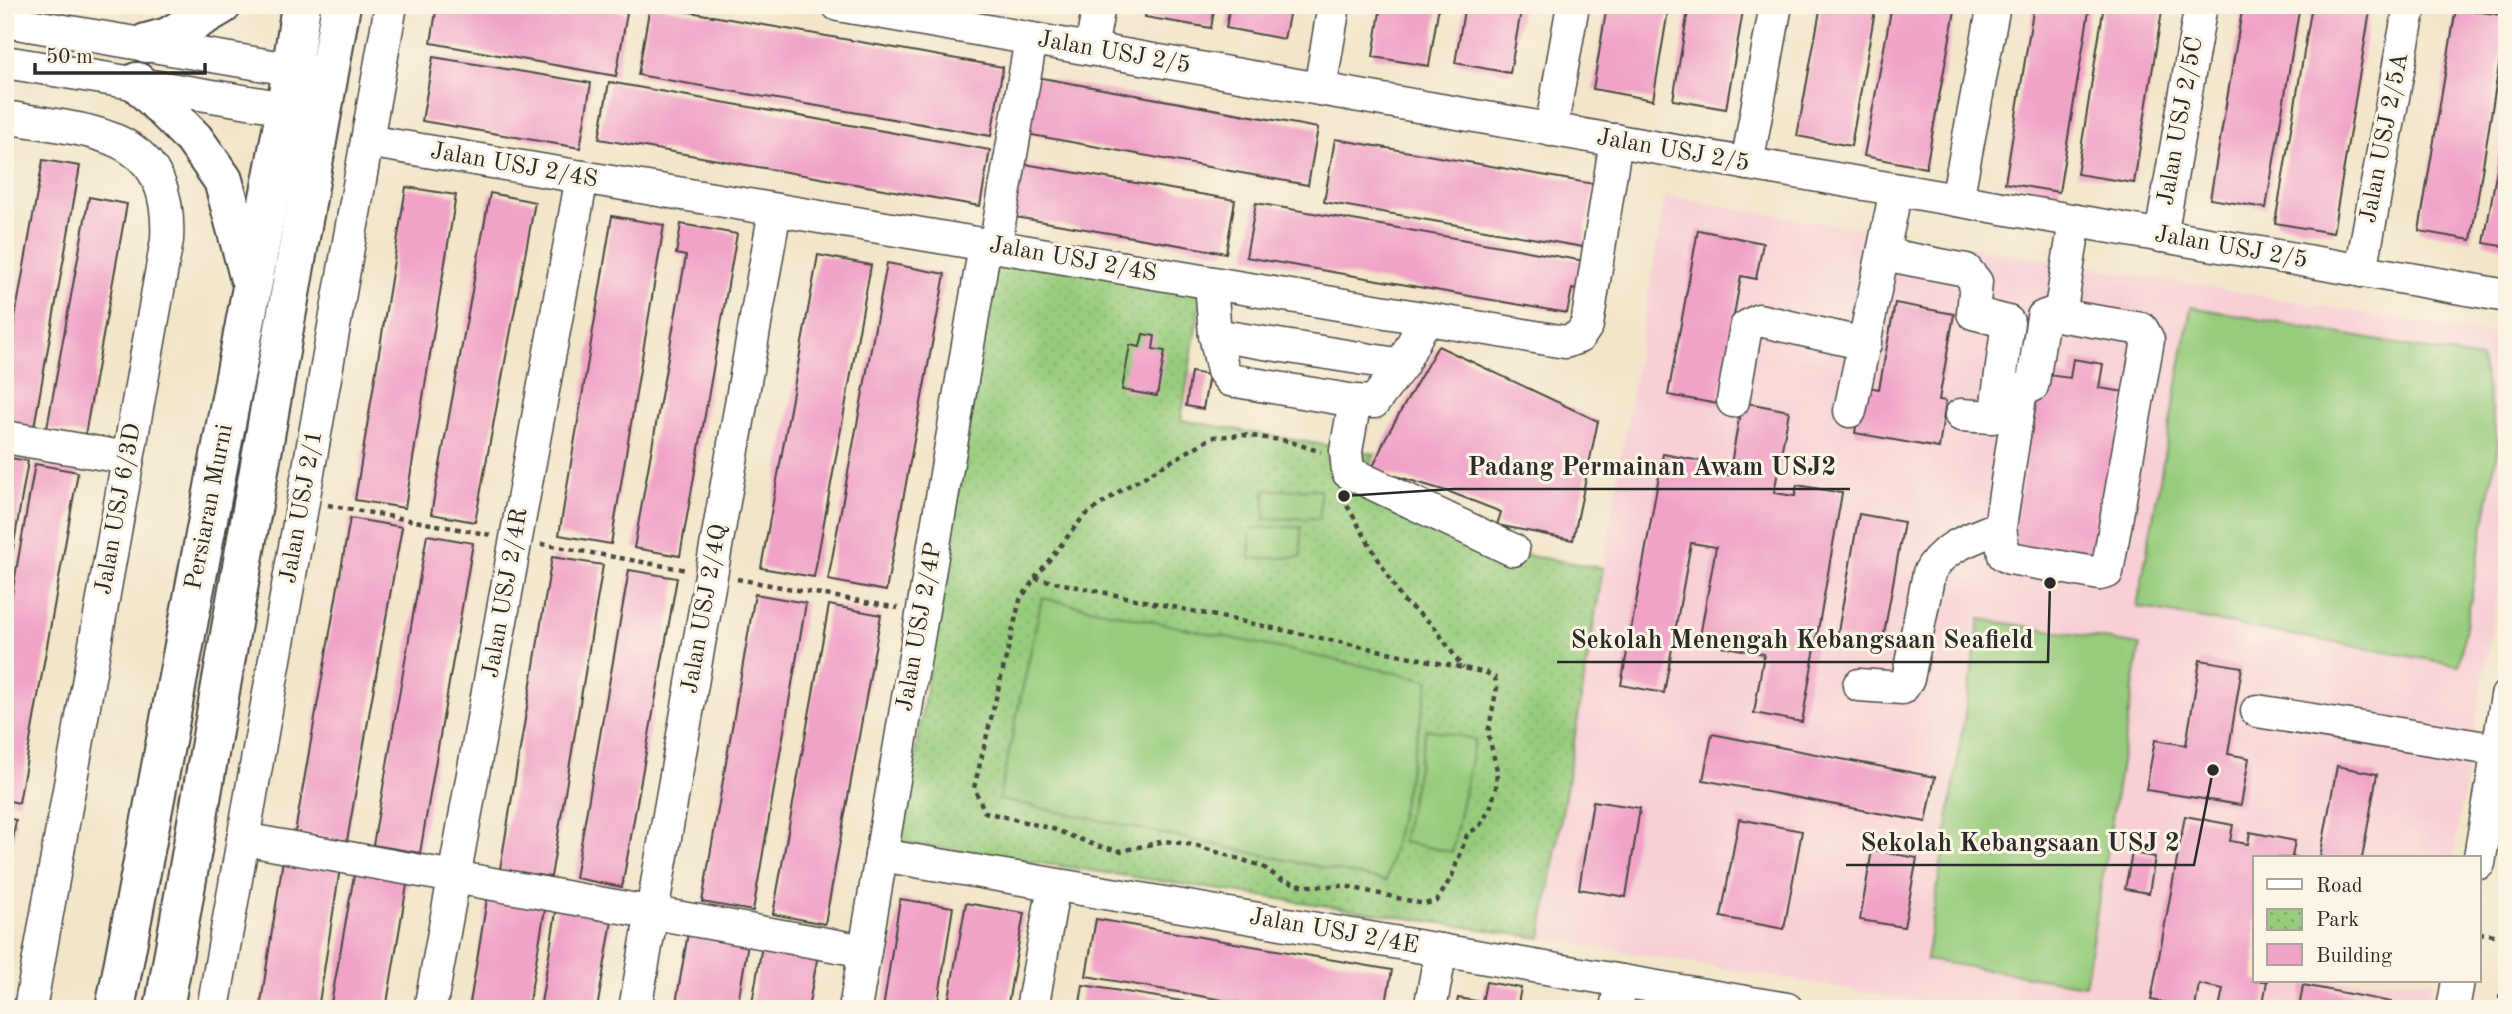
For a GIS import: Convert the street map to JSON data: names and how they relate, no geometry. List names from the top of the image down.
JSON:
{
  "streets": {
    "main road": ["Persiaran Murni"],
    "street": [
      "Jalan USJ 2/5",
      "Jalan USJ 2/5C",
      "Jalan USJ 2/5A",
      "Jalan USJ 2/4S",
      "Jalan USJ 2/1",
      "Jalan USJ 6/3D",
      "Jalan USJ 2/4R",
      "Jalan USJ 2/4Q",
      "Jalan USJ 2/4P",
      "Jalan USJ 2/4E"
    ]
  },
  "crossings": [
    ["Jalan USJ 2/5", "Jalan USJ 2/5C"],
    ["Jalan USJ 2/5", "Jalan USJ 2/5A"],
    ["Jalan USJ 2/5", "Jalan USJ 2/4S"],
    ["Jalan USJ 2/5", "Jalan USJ 2/4P"],
    ["Jalan USJ 2/4S", "Jalan USJ 2/1"],
    ["Jalan USJ 2/4S", "Jalan USJ 2/4R"],
    ["Jalan USJ 2/4S", "Jalan USJ 2/4Q"],
    ["Jalan USJ 2/4S", "Jalan USJ 2/4P"],
    ["Jalan USJ 2/4P", "Jalan USJ 2/4E"]
  ],
  "places": ["Padang Permainan Awam USJ2", "Sekolah Menengah Kebangsaan Seafield", "Sekolah Kebangsaan USJ 2"],
  "legend": ["Road", "Park", "Building"],
  "scale_bar": "50 m"
}
